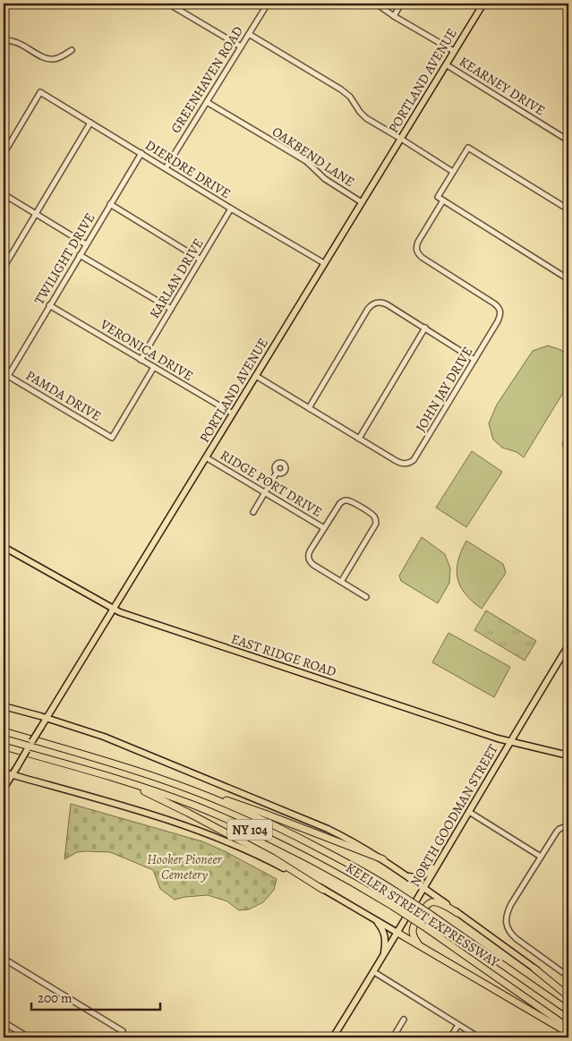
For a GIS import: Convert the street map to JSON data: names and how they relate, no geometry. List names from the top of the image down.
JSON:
{
  "streets": {
    "highway": ["NY 104", "KEELER STREET EXPRESSWAY"],
    "main road": ["PORTLAND AVENUE", "EAST RIDGE ROAD", "NORTH GOODMAN STREET"],
    "street": [
      "GREENHAVEN ROAD",
      "KEARNEY DRIVE",
      "OAKBEND LANE",
      "DIERDRE DRIVE",
      "TWILIGHT DRIVE",
      "KARLAN DRIVE",
      "VERONICA DRIVE",
      "JOHN JAY DRIVE",
      "PAMDA DRIVE",
      "RIDGE PORT DRIVE"
    ]
  },
  "crossings": [
    ["GREENHAVEN ROAD", "OAKBEND LANE"],
    ["GREENHAVEN ROAD", "DIERDRE DRIVE"],
    ["PORTLAND AVENUE", "KEARNEY DRIVE"],
    ["PORTLAND AVENUE", "OAKBEND LANE"],
    ["PORTLAND AVENUE", "DIERDRE DRIVE"],
    ["PORTLAND AVENUE", "VERONICA DRIVE"],
    ["PORTLAND AVENUE", "JOHN JAY DRIVE"],
    ["PORTLAND AVENUE", "RIDGE PORT DRIVE"],
    ["PORTLAND AVENUE", "EAST RIDGE ROAD"],
    ["DIERDRE DRIVE", "TWILIGHT DRIVE"],
    ["DIERDRE DRIVE", "KARLAN DRIVE"],
    ["TWILIGHT DRIVE", "VERONICA DRIVE"],
    ["TWILIGHT DRIVE", "PAMDA DRIVE"],
    ["KARLAN DRIVE", "VERONICA DRIVE"],
    ["VERONICA DRIVE", "PAMDA DRIVE"],
    ["EAST RIDGE ROAD", "NORTH GOODMAN STREET"]
  ],
  "parks": ["Hooker Pioneer Cemetery"],
  "scale_bar": "200 m"
}
